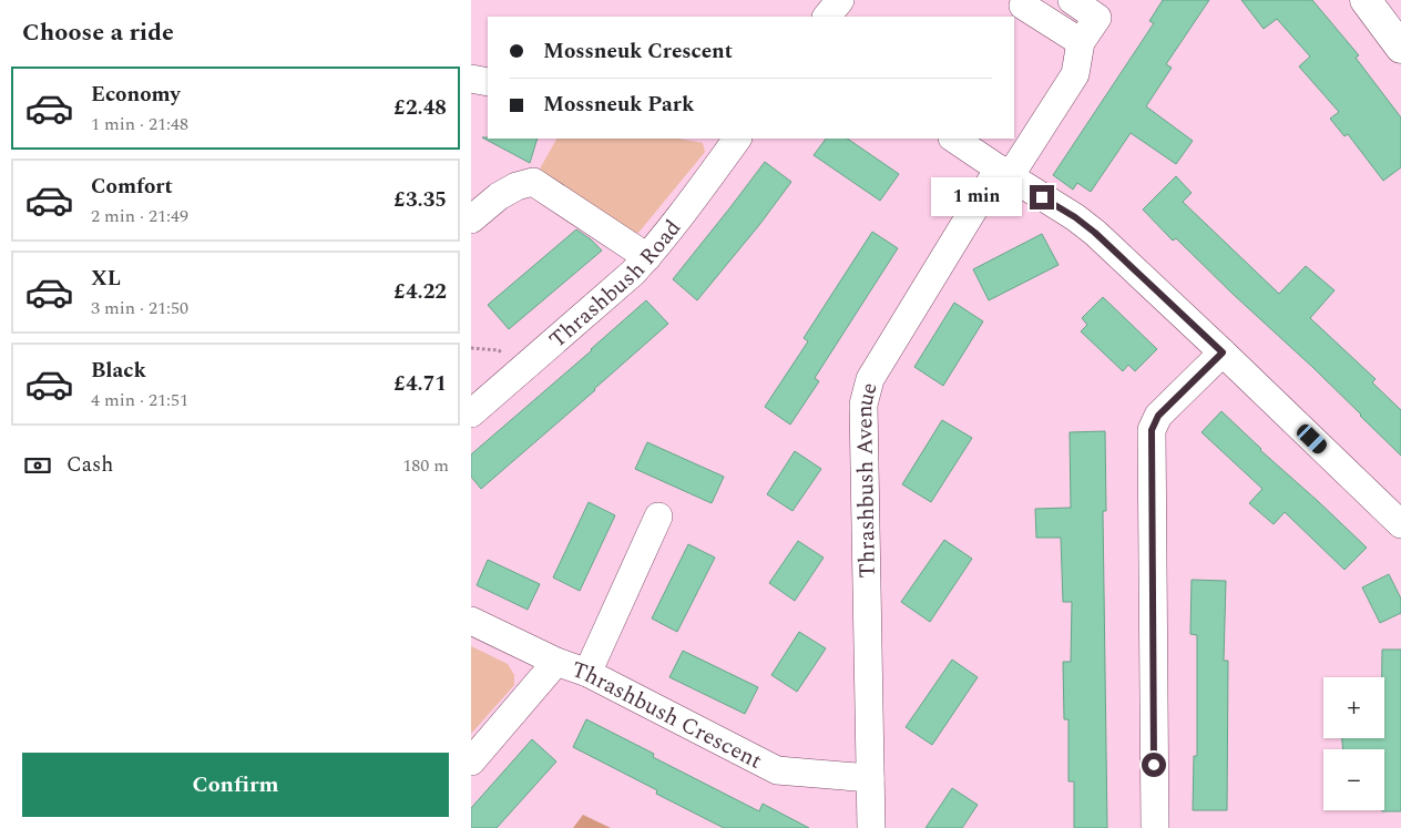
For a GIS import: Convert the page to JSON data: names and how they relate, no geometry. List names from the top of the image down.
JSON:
{
  "streets": {
    "street": ["Thrashbush Road", "Thrashbush Avenue", "Thrashbush Crescent"]
  },
  "crossings": [
    ["Thrashbush Avenue", "Thrashbush Crescent"]
  ],
  "page": {
    "heading": "Choose a ride",
    "banner": ["Mossneuk Crescent", "Mossneuk Park"],
    "list": [
      {
        "name": "Economy",
        "note": "1 min · 21:48",
        "value": "£2.48"
      },
      {
        "name": "Comfort",
        "note": "2 min · 21:49",
        "value": "£3.35"
      },
      {
        "name": "XL",
        "note": "3 min · 21:50",
        "value": "£4.22"
      },
      {
        "name": "Black",
        "note": "4 min · 21:51",
        "value": "£4.71"
      }
    ],
    "bubble": "1 min",
    "pay": ["Cash", "180 m"],
    "map_buttons": ["+", "−"],
    "buttons": "Confirm"
  }
}
